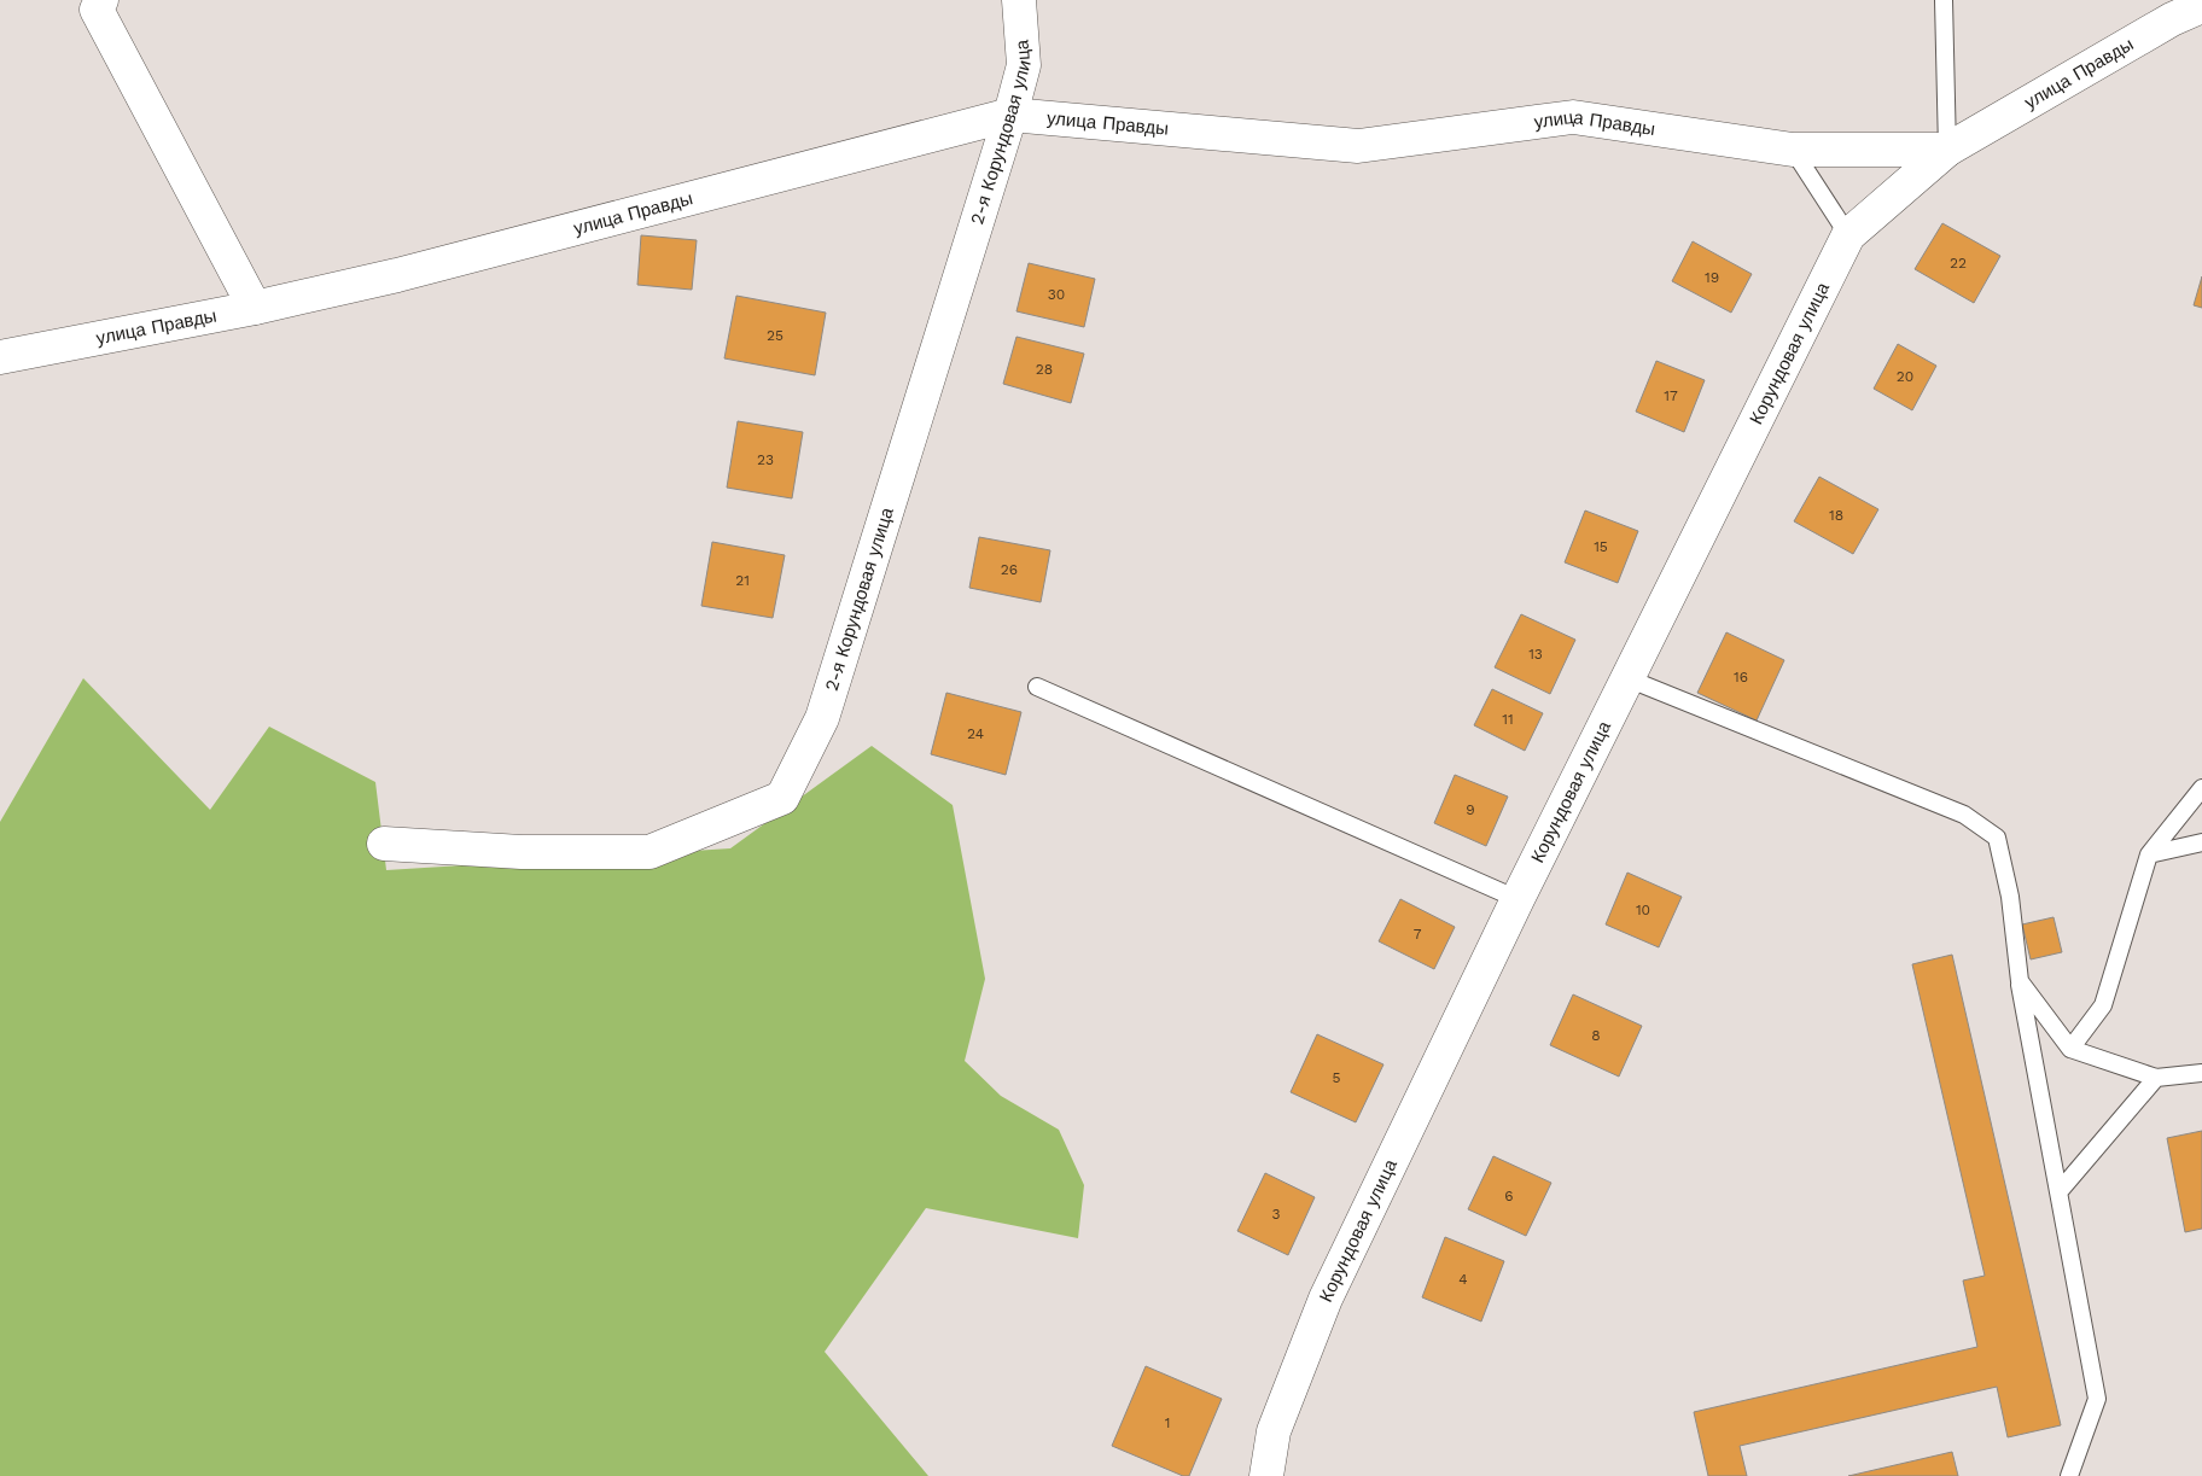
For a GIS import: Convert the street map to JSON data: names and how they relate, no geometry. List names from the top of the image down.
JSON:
{
  "streets": {
    "street": ["улица Правды", "2-я Корундовая улица", "Корундовая улица"]
  },
  "crossings": [
    ["улица Правды", "2-я Корундовая улица"],
    ["улица Правды", "Корундовая улица"]
  ],
  "house_numbers": [
    "22",
    "19",
    "30",
    "25",
    "28",
    "20",
    "17",
    "23",
    "18",
    "15",
    "26",
    "21",
    "13",
    "16",
    "11",
    "24",
    "9",
    "10",
    "7",
    "8",
    "5",
    "6",
    "3",
    "4",
    "1"
  ]
}
